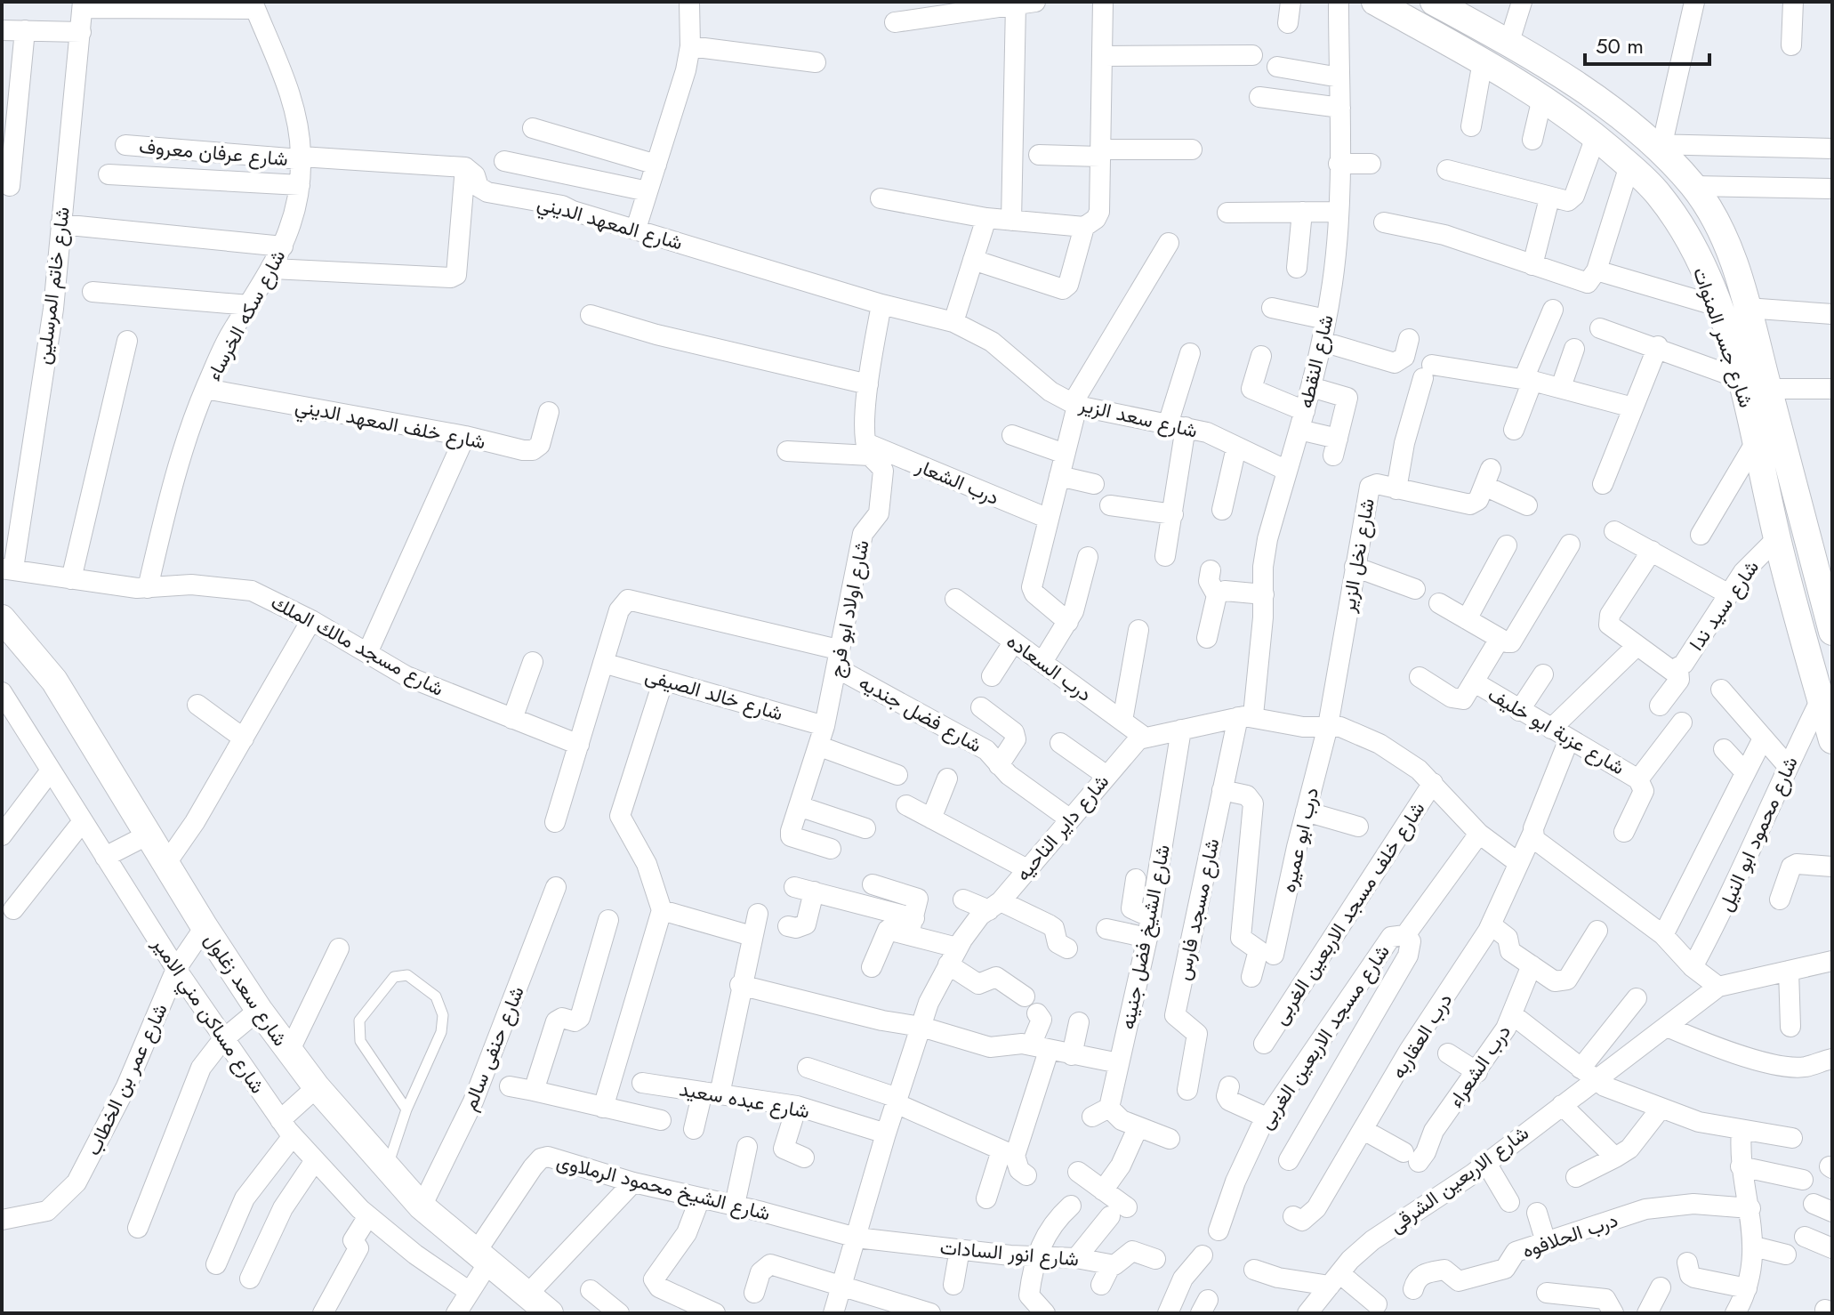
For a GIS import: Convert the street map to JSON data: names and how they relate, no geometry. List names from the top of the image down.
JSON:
{
  "streets": {
    "street": [
      "شارع عرفان معروف",
      "شارع المعهد الديني",
      "شارع خاتم المرسلين",
      "شارع سكه الخرساء",
      "شارع جسر المنوات",
      "شارع النقطه",
      "شارع سعد الزير",
      "شارع خلف المعهد الديني",
      "درب الشعار",
      "شارع نخل الزير",
      "شارع سيد ندا",
      "شارع اولاد ابو فرج",
      "شارع مسجد مالك الملك",
      "درب السعاده",
      "شارع خالد الصيفى",
      "شارع فضل جنديه",
      "شارع عزبة ابو خليف",
      "شارع داير الناحيه",
      "شارع محمود ابو النيل",
      "درب ابو عميره",
      "شارع مسجد فارس",
      "شارع خلف مسجد الاربعين الغربى",
      "شارع الشيخ فضل جنينه",
      "شارع سعد زغلول",
      "شارع مساكن مني الامير",
      "درب العقاربه",
      "شارع مسجد الاربعين الغربى",
      "شارع حنفى سالم",
      "درب الشعراء",
      "شارع عمر بن الخطاب",
      "شارع عبده سعيد",
      "شارع الاربعين الشرقى",
      "شارع الشيخ محمود الرملاوى",
      "درب الحلافوه",
      "شارع انور السادات"
    ]
  },
  "crossings": [
    ["شارع عرفان معروف", "شارع سكه الخرساء"],
    ["شارع المعهد الديني", "شارع سعد الزير"],
    ["شارع المعهد الديني", "شارع اولاد ابو فرج"],
    ["شارع خاتم المرسلين", "شارع مسجد مالك الملك"],
    ["شارع سكه الخرساء", "شارع خلف المعهد الديني"],
    ["شارع سكه الخرساء", "شارع مسجد مالك الملك"],
    ["شارع جسر المنوات", "شارع سيد ندا"],
    ["شارع جسر المنوات", "شارع محمود ابو النيل"],
    ["شارع النقطه", "شارع سعد الزير"],
    ["شارع النقطه", "شارع مسجد فارس"],
    ["شارع سعد الزير", "شارع اولاد ابو فرج"],
    ["درب الشعار", "شارع اولاد ابو فرج"],
    ["شارع نخل الزير", "درب ابو عميره"],
    ["شارع اولاد ابو فرج", "شارع خالد الصيفى"],
    ["شارع اولاد ابو فرج", "شارع فضل جنديه"],
    ["شارع مسجد مالك الملك", "شارع فضل جنديه"],
    ["درب السعاده", "شارع داير الناحيه"],
    ["شارع خالد الصيفى", "شارع فضل جنديه"],
    ["شارع فضل جنديه", "شارع داير الناحيه"],
    ["شارع عزبة ابو خليف", "درب العقاربه"],
    ["شارع داير الناحيه", "شارع عبده سعيد"],
    ["شارع داير الناحيه", "شارع الشيخ محمود الرملاوى"],
    ["شارع داير الناحيه", "شارع انور السادات"],
    ["شارع سعد زغلول", "شارع حنفى سالم"],
    ["شارع سعد زغلول", "شارع عمر بن الخطاب"],
    ["شارع سعد زغلول", "شارع الشيخ محمود الرملاوى"],
    ["شارع مساكن مني الامير", "شارع عمر بن الخطاب"],
    ["درب العقاربه", "درب الشعراء"],
    ["شارع الشيخ محمود الرملاوى", "شارع انور السادات"]
  ],
  "scale_bar": "50 m"
}
